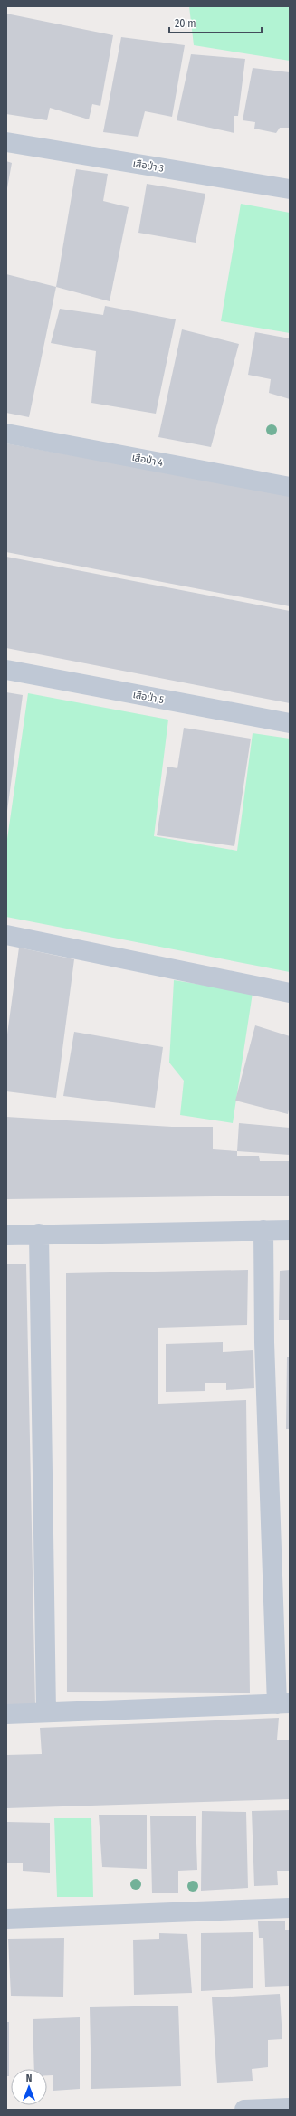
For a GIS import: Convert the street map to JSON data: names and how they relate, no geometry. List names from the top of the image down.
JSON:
{
  "streets": {
    "street": ["เสือป่า 3", "เสือป่า 4", "เสือป่า 5"]
  },
  "scale_bar": "20 m",
  "north": "top"
}
